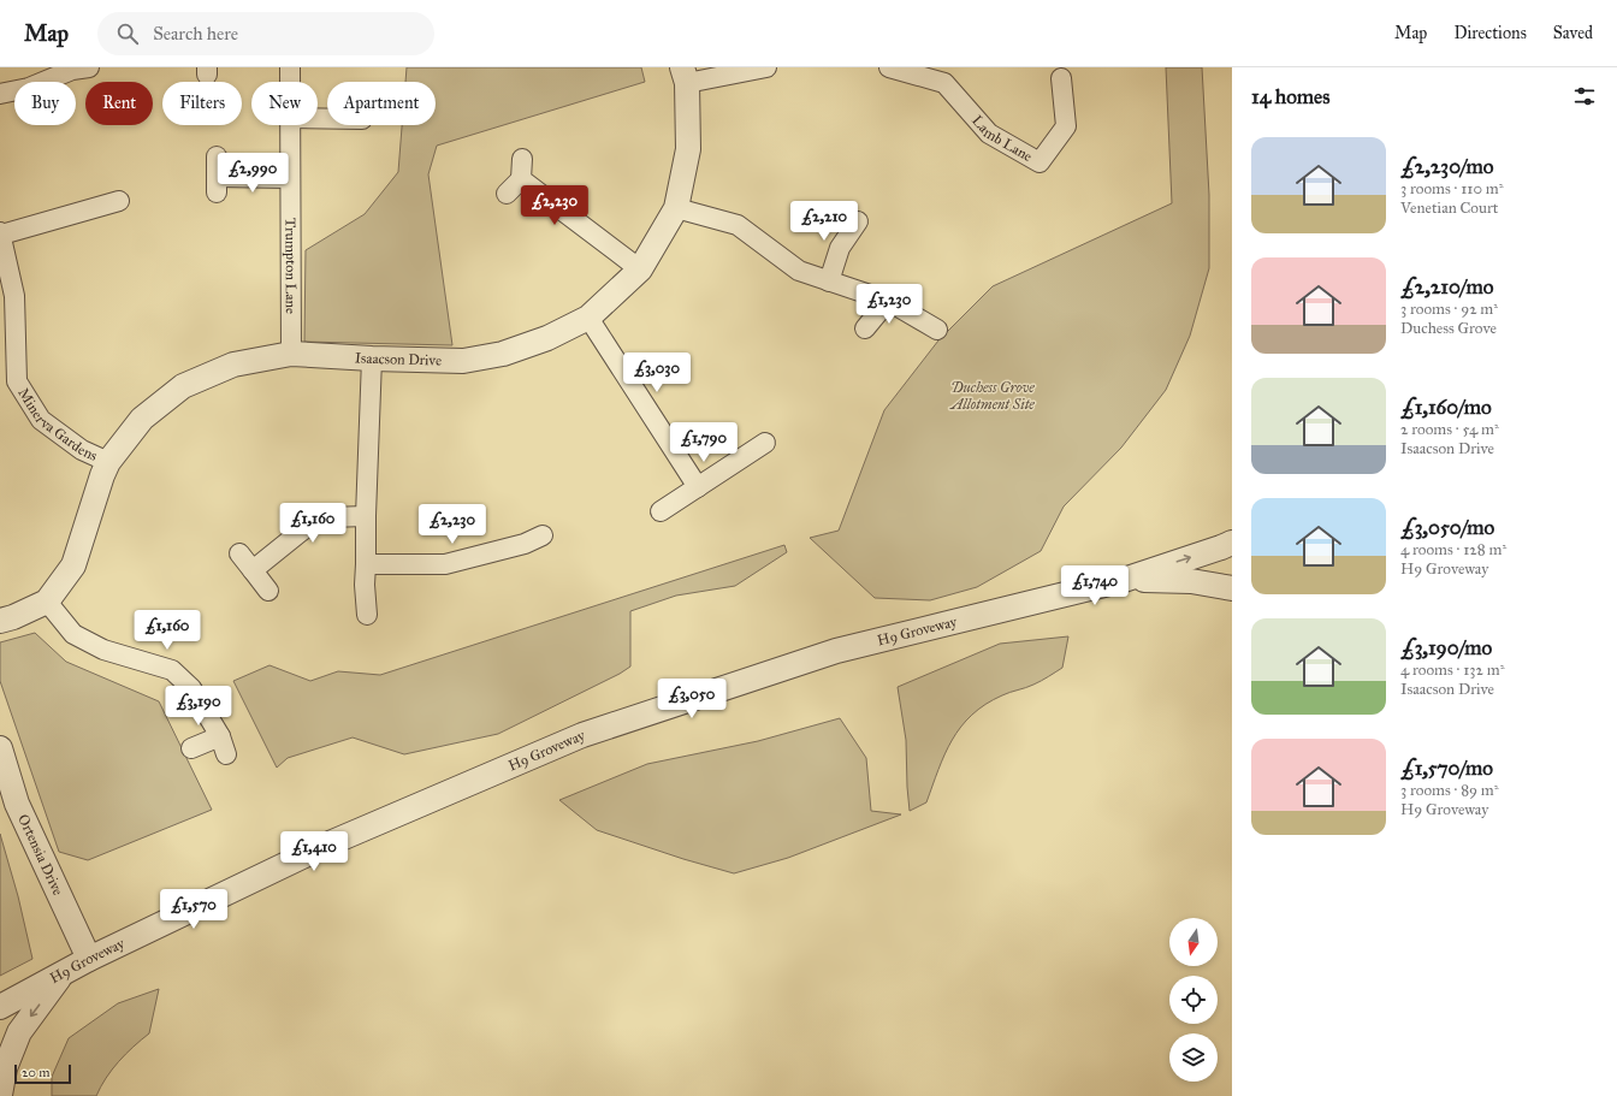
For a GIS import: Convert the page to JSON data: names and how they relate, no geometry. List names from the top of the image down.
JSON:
{
  "streets": {
    "street": [
      "Lamb Lane",
      "Trumpton Lane",
      "Isaacson Drive",
      "Minerva Gardens",
      "H9 Groveway",
      "Ortensia Drive"
    ]
  },
  "crossings": [
    ["Trumpton Lane", "Isaacson Drive"],
    ["Isaacson Drive", "Minerva Gardens"],
    ["H9 Groveway", "Ortensia Drive"]
  ],
  "parks": ["Duchess Grove Allotment Site"],
  "scale_bar": "20 m",
  "north": "bottom",
  "page": {
    "header": "Map",
    "search": "Search here",
    "nav": ["Map", "Directions", "Saved"],
    "heading": "14 homes",
    "chip": [
      "Buy",
      "Rent",
      "Filters",
      "New",
      "Apartment"
    ],
    "list": [
      {
        "name": "£2,230/mo",
        "note": "3 rooms · 110 m² · Venetian Court"
      },
      {
        "name": "£2,210/mo",
        "note": "3 rooms · 92 m² · Duchess Grove"
      },
      {
        "name": "£1,160/mo",
        "note": "2 rooms · 54 m² · Isaacson Drive"
      },
      {
        "name": "£3,050/mo",
        "note": "4 rooms · 128 m² · H9 Groveway"
      },
      {
        "name": "£3,190/mo",
        "note": "4 rooms · 132 m² · Isaacson Drive"
      },
      {
        "name": "£1,570/mo",
        "note": "3 rooms · 89 m² · H9 Groveway"
      }
    ],
    "price": [
      "£2,990",
      "£2,230",
      "£2,210",
      "£1,230",
      "£3,030",
      "£1,790",
      "£1,160",
      "£2,230",
      "£1,740",
      "£1,160",
      "£3,050",
      "£3,190",
      "£1,410",
      "£1,570"
    ],
    "scale": "20 m"
  }
}
